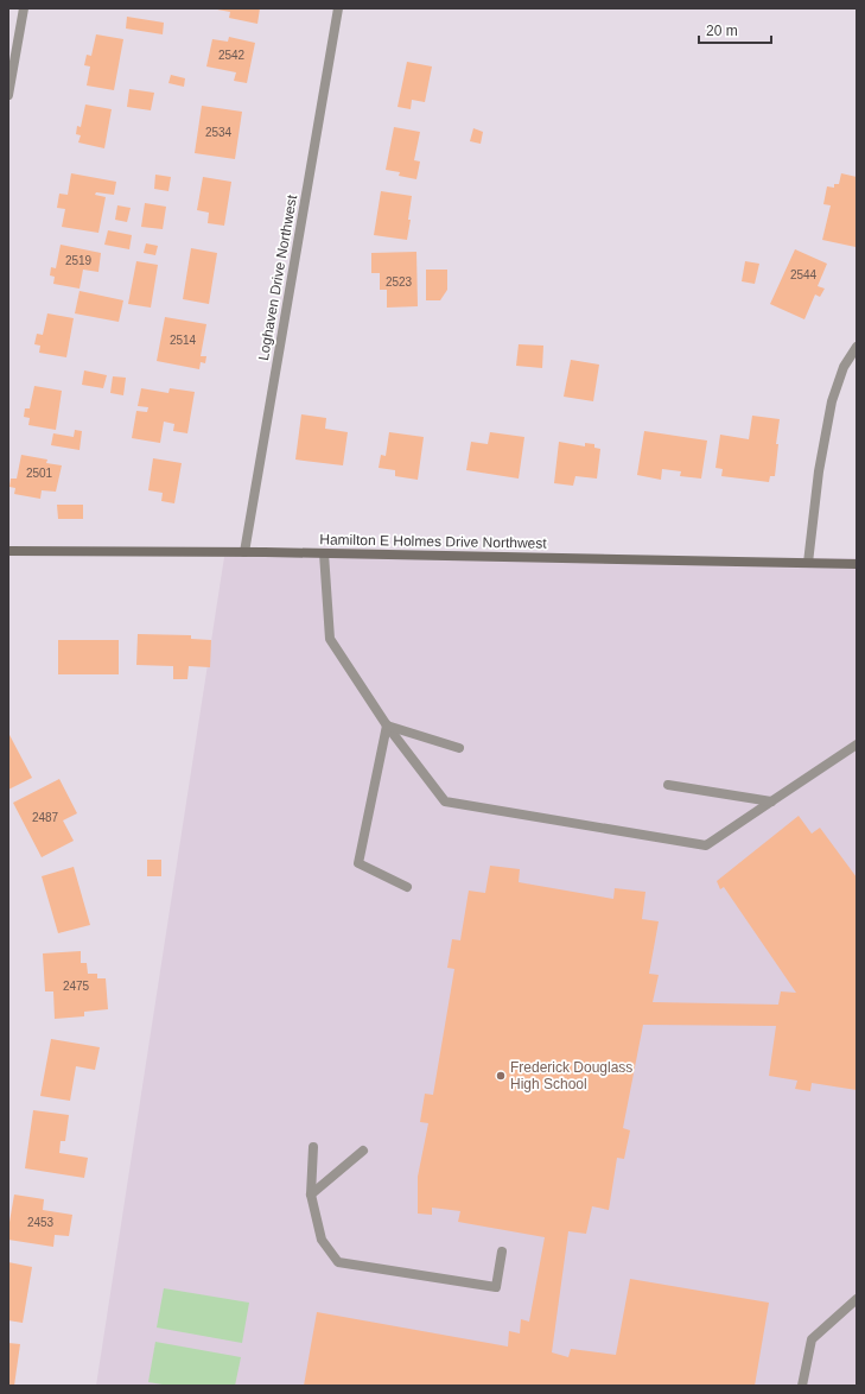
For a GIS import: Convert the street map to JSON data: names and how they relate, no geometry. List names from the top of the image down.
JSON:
{
  "streets": {
    "main road": ["Hamilton E Holmes Drive Northwest"],
    "street": ["Loghaven Drive Northwest"]
  },
  "crossings": [
    ["Loghaven Drive Northwest", "Hamilton E Holmes Drive Northwest"]
  ],
  "places": ["Frederick Douglass High School"],
  "house_numbers": [
    "2542",
    "2534",
    "2519",
    "2544",
    "2523",
    "2514",
    "2501",
    "2487",
    "2475",
    "2453"
  ],
  "scale_bar": "20 m"
}
